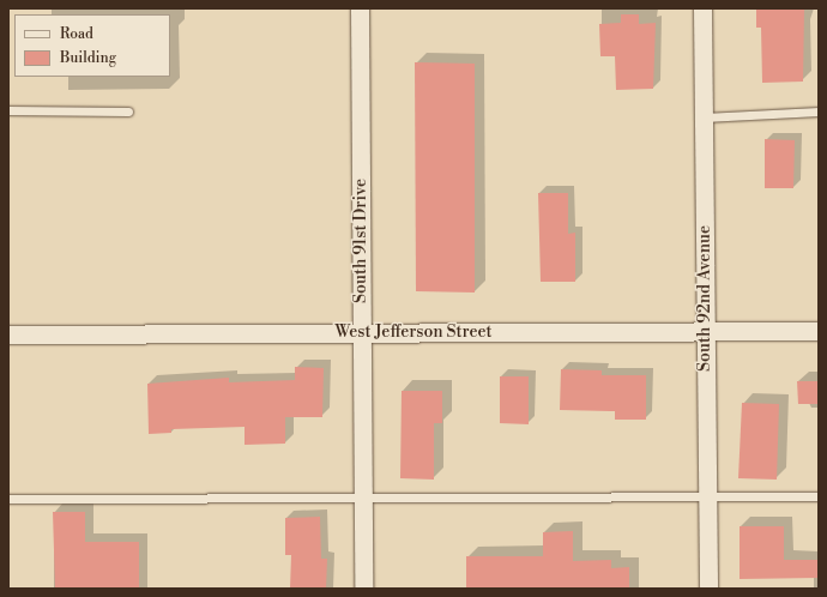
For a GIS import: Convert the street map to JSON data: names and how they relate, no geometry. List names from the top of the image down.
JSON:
{
  "streets": {
    "street": ["South 91st Drive", "South 92nd Avenue", "West Jefferson Street"]
  },
  "crossings": [
    ["South 91st Drive", "West Jefferson Street"],
    ["South 92nd Avenue", "West Jefferson Street"]
  ],
  "legend": ["Road", "Building"]
}
